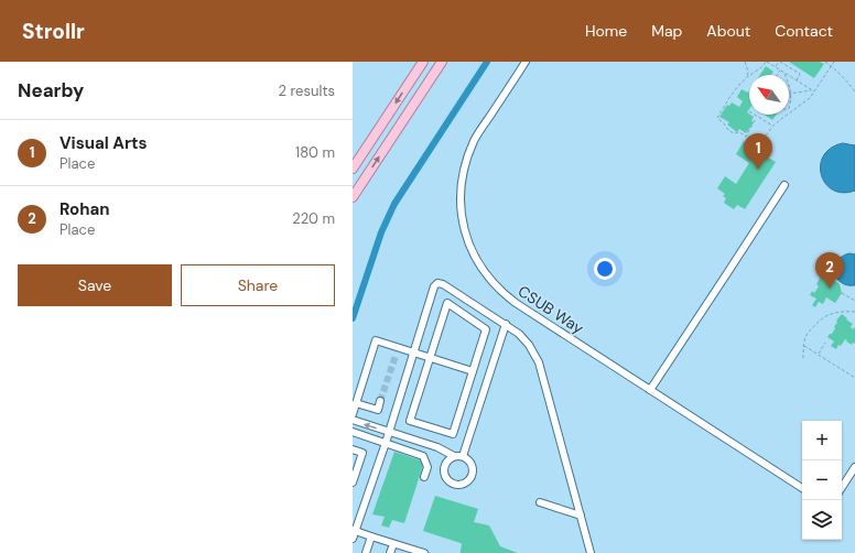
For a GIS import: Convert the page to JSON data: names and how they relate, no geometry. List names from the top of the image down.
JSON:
{
  "streets": {
    "street": ["CSUB Way"]
  },
  "north": "top left",
  "page": {
    "header": "Strollr",
    "nav": [
      "Home",
      "Map",
      "About",
      "Contact"
    ],
    "heading": ["Nearby", "2 results"],
    "list": [
      {
        "mark": "1",
        "name": "Visual Arts",
        "note": "Place",
        "value": "180 m"
      },
      {
        "mark": "2",
        "name": "Rohan",
        "note": "Place",
        "value": "220 m"
      }
    ],
    "pins": ["1", "2"],
    "buttons": ["Save", "Share"],
    "map_buttons": ["+", "−"]
  }
}
